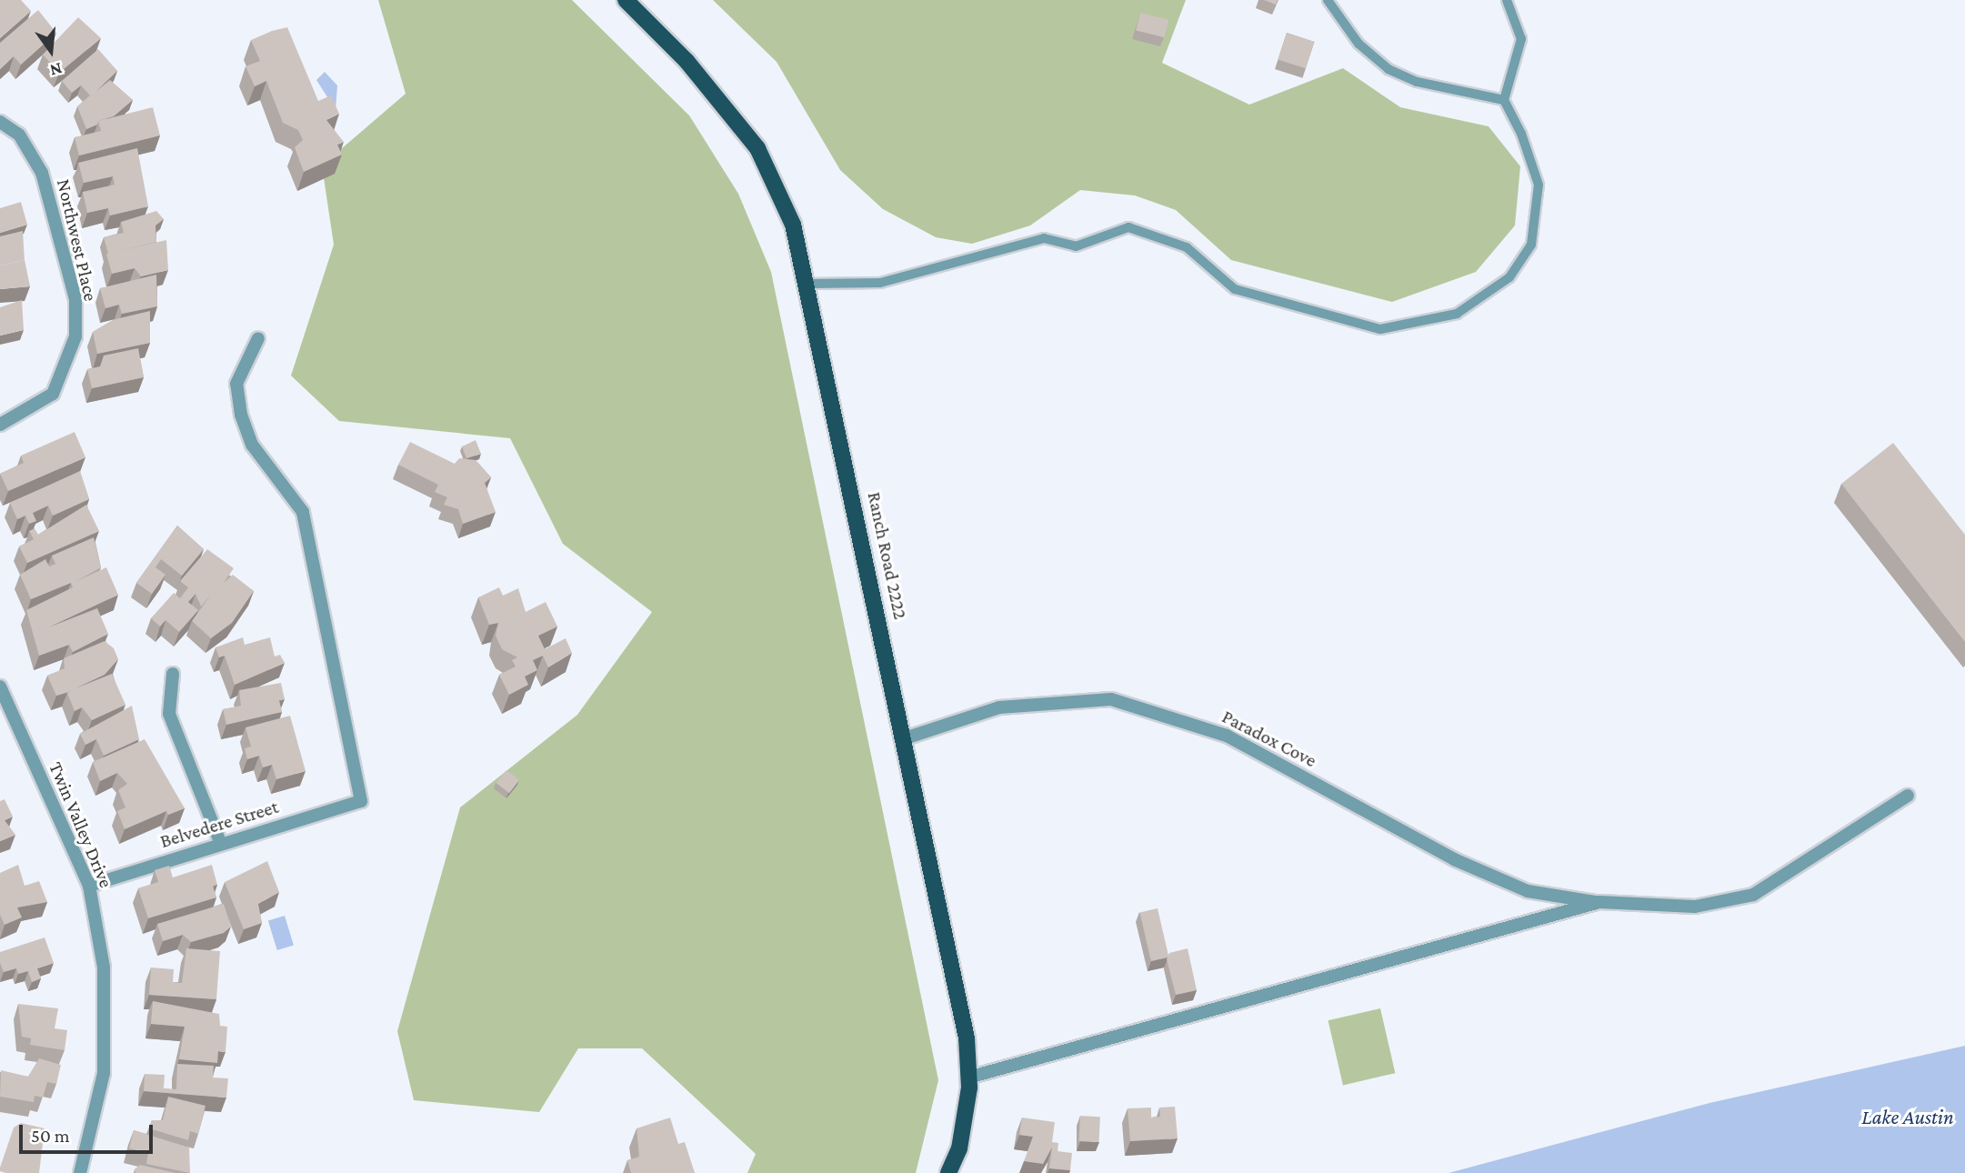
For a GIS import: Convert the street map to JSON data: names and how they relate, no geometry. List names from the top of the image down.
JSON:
{
  "streets": {
    "main road": ["Ranch Road 2222"],
    "street": [
      "Northwest Place",
      "Paradox Cove",
      "Belvedere Street",
      "Twin Valley Drive"
    ]
  },
  "crossings": [
    ["Ranch Road 2222", "Paradox Cove"],
    ["Belvedere Street", "Twin Valley Drive"]
  ],
  "water": ["Lake Austin"],
  "scale_bar": "50 m",
  "north": "bottom"
}
